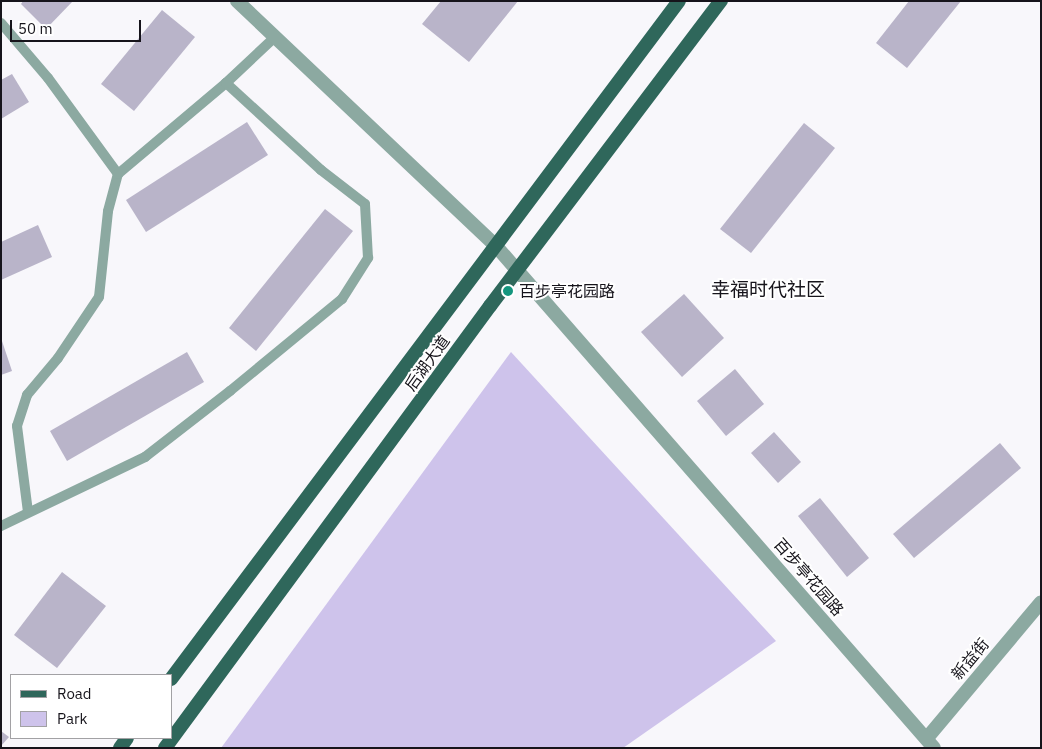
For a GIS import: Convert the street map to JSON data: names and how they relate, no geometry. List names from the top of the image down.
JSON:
{
  "streets": {
    "main road": ["后湖大道"],
    "street": ["百步亭花园路", "新益街"]
  },
  "crossings": [
    ["后湖大道", "百步亭花园路"],
    ["百步亭花园路", "新益街"]
  ],
  "districts": ["幸福时代社区"],
  "places": ["百步亭花园路"],
  "legend": ["Road", "Park"],
  "scale_bar": "50 m"
}
